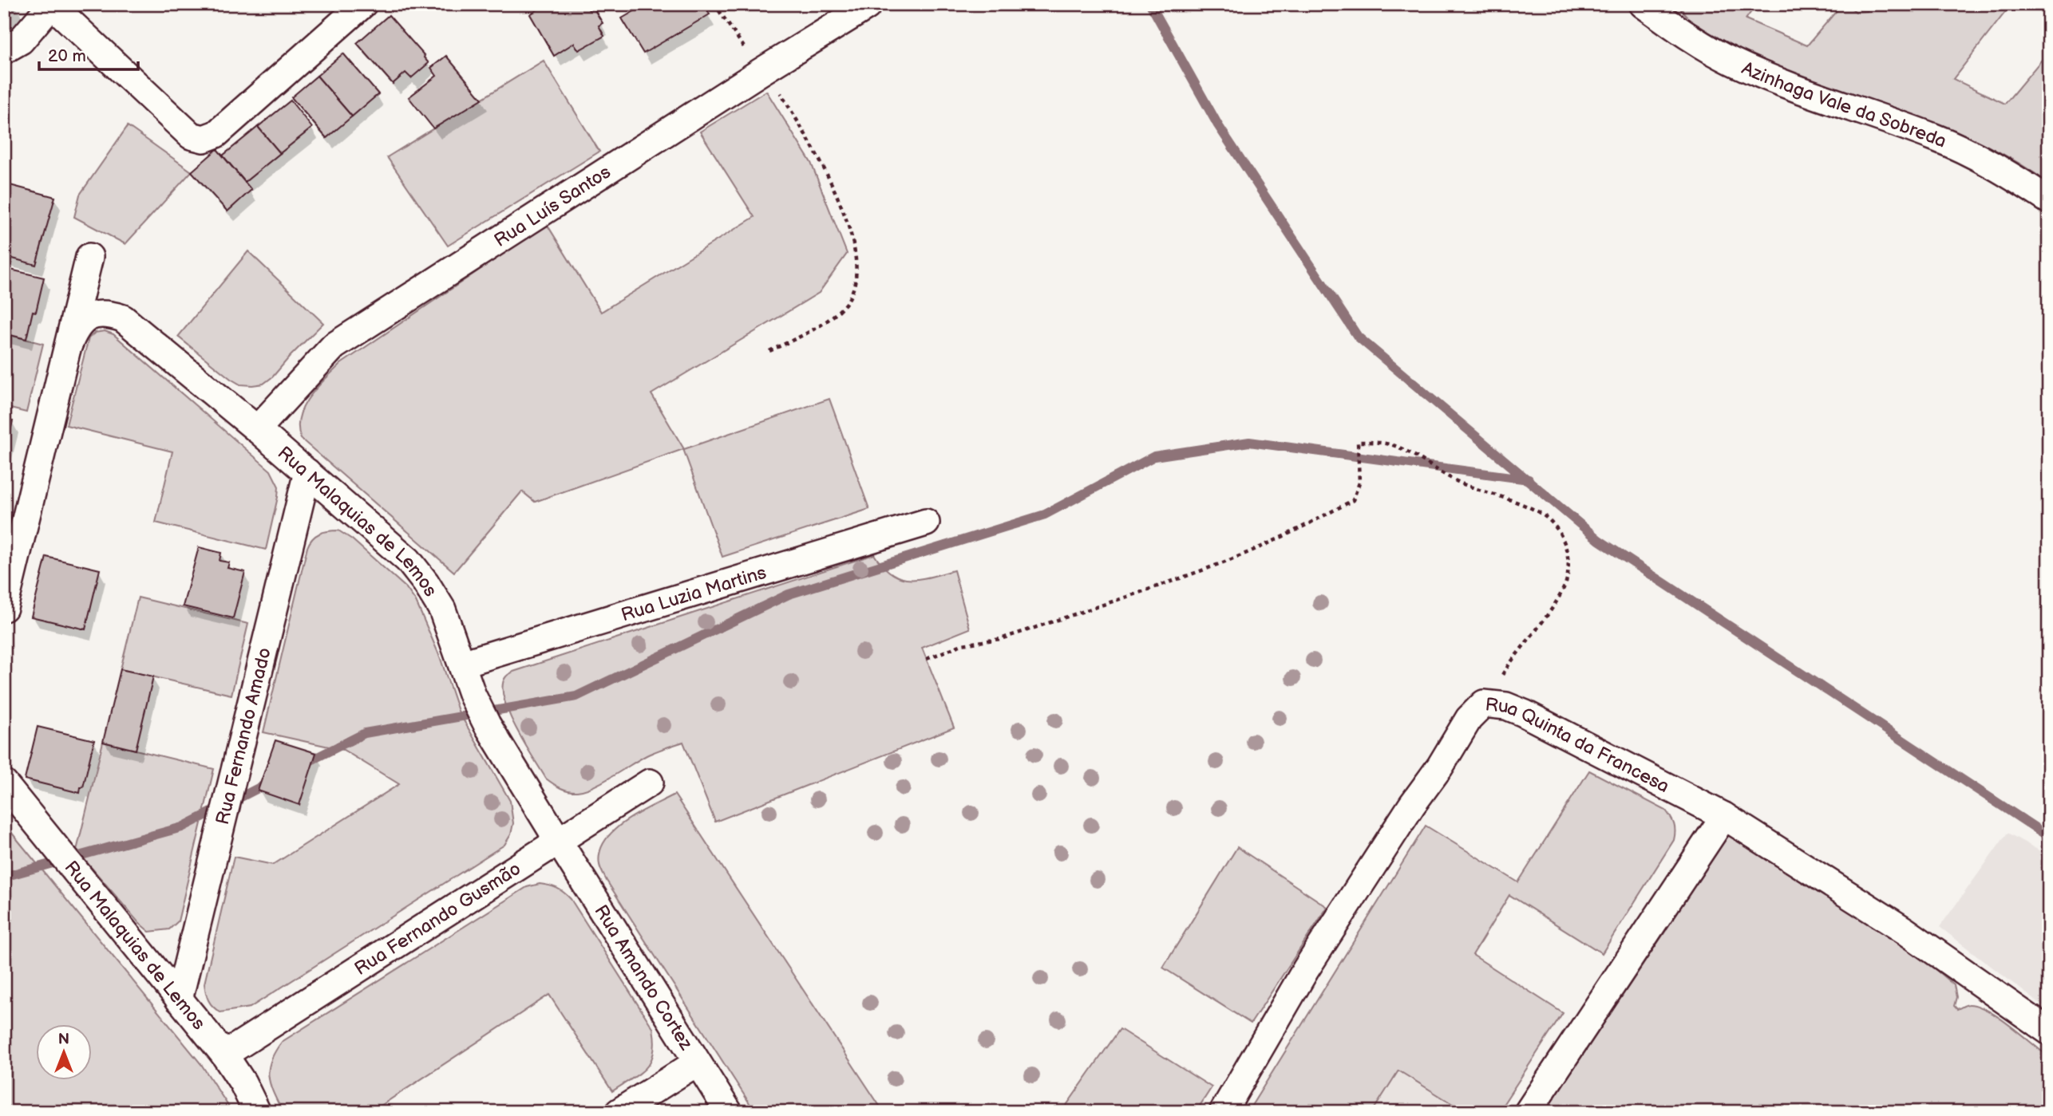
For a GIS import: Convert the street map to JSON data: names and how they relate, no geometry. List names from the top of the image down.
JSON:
{
  "streets": {
    "street": [
      "Azinhaga Vale da Sobreda",
      "Rua Luís Santos",
      "Rua Malaquias de Lemos",
      "Rua Luzia Martins",
      "Rua Fernando Amado",
      "Rua Quinta da Francesa",
      "Rua Fernando Gusmão",
      "Rua Amando Cortez"
    ]
  },
  "crossings": [
    ["Rua Luís Santos", "Rua Malaquias de Lemos"],
    ["Rua Malaquias de Lemos", "Rua Luzia Martins"],
    ["Rua Malaquias de Lemos", "Rua Fernando Amado"],
    ["Rua Malaquias de Lemos", "Rua Fernando Gusmão"],
    ["Rua Malaquias de Lemos", "Rua Amando Cortez"],
    ["Rua Fernando Gusmão", "Rua Amando Cortez"]
  ],
  "scale_bar": "20 m",
  "north": "top"
}
